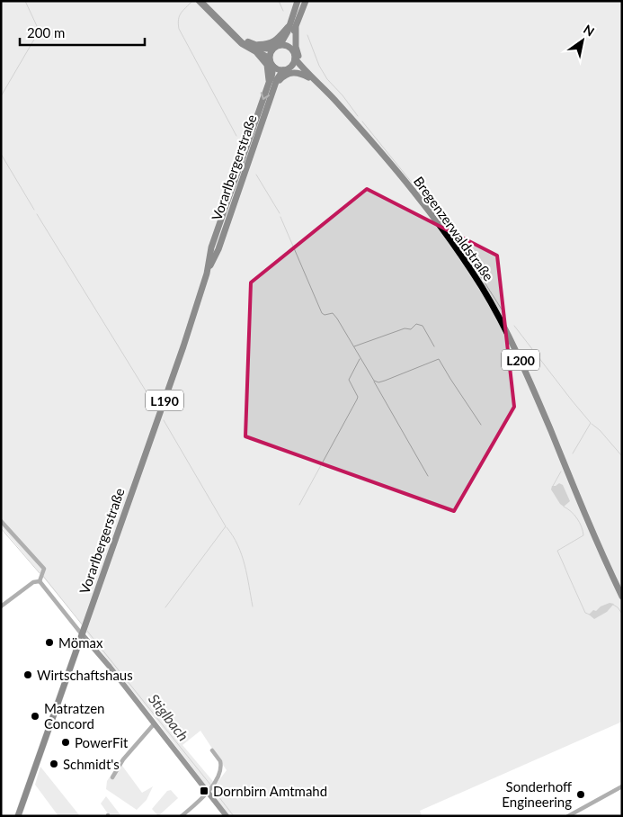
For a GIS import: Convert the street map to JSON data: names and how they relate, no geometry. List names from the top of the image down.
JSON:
{
  "streets": {
    "main road": [
      "Vorarlbergerstraße",
      "Bregenzerwaldstraße",
      "L200",
      "L190"
    ]
  },
  "crossings": [
    ["Vorarlbergerstraße", "Bregenzerwaldstraße"]
  ],
  "water": ["Stiglbach"],
  "places": {
    "other": [
      "Mömax",
      "Wirtschaftshaus",
      "Matratzen Concord",
      "PowerFit",
      "Schmidt's",
      "Sonderhoff Engineering"
    ],
    "transit": ["Dornbirn Amtmahd"]
  },
  "scale_bar": "200 m",
  "north": "top right"
}
